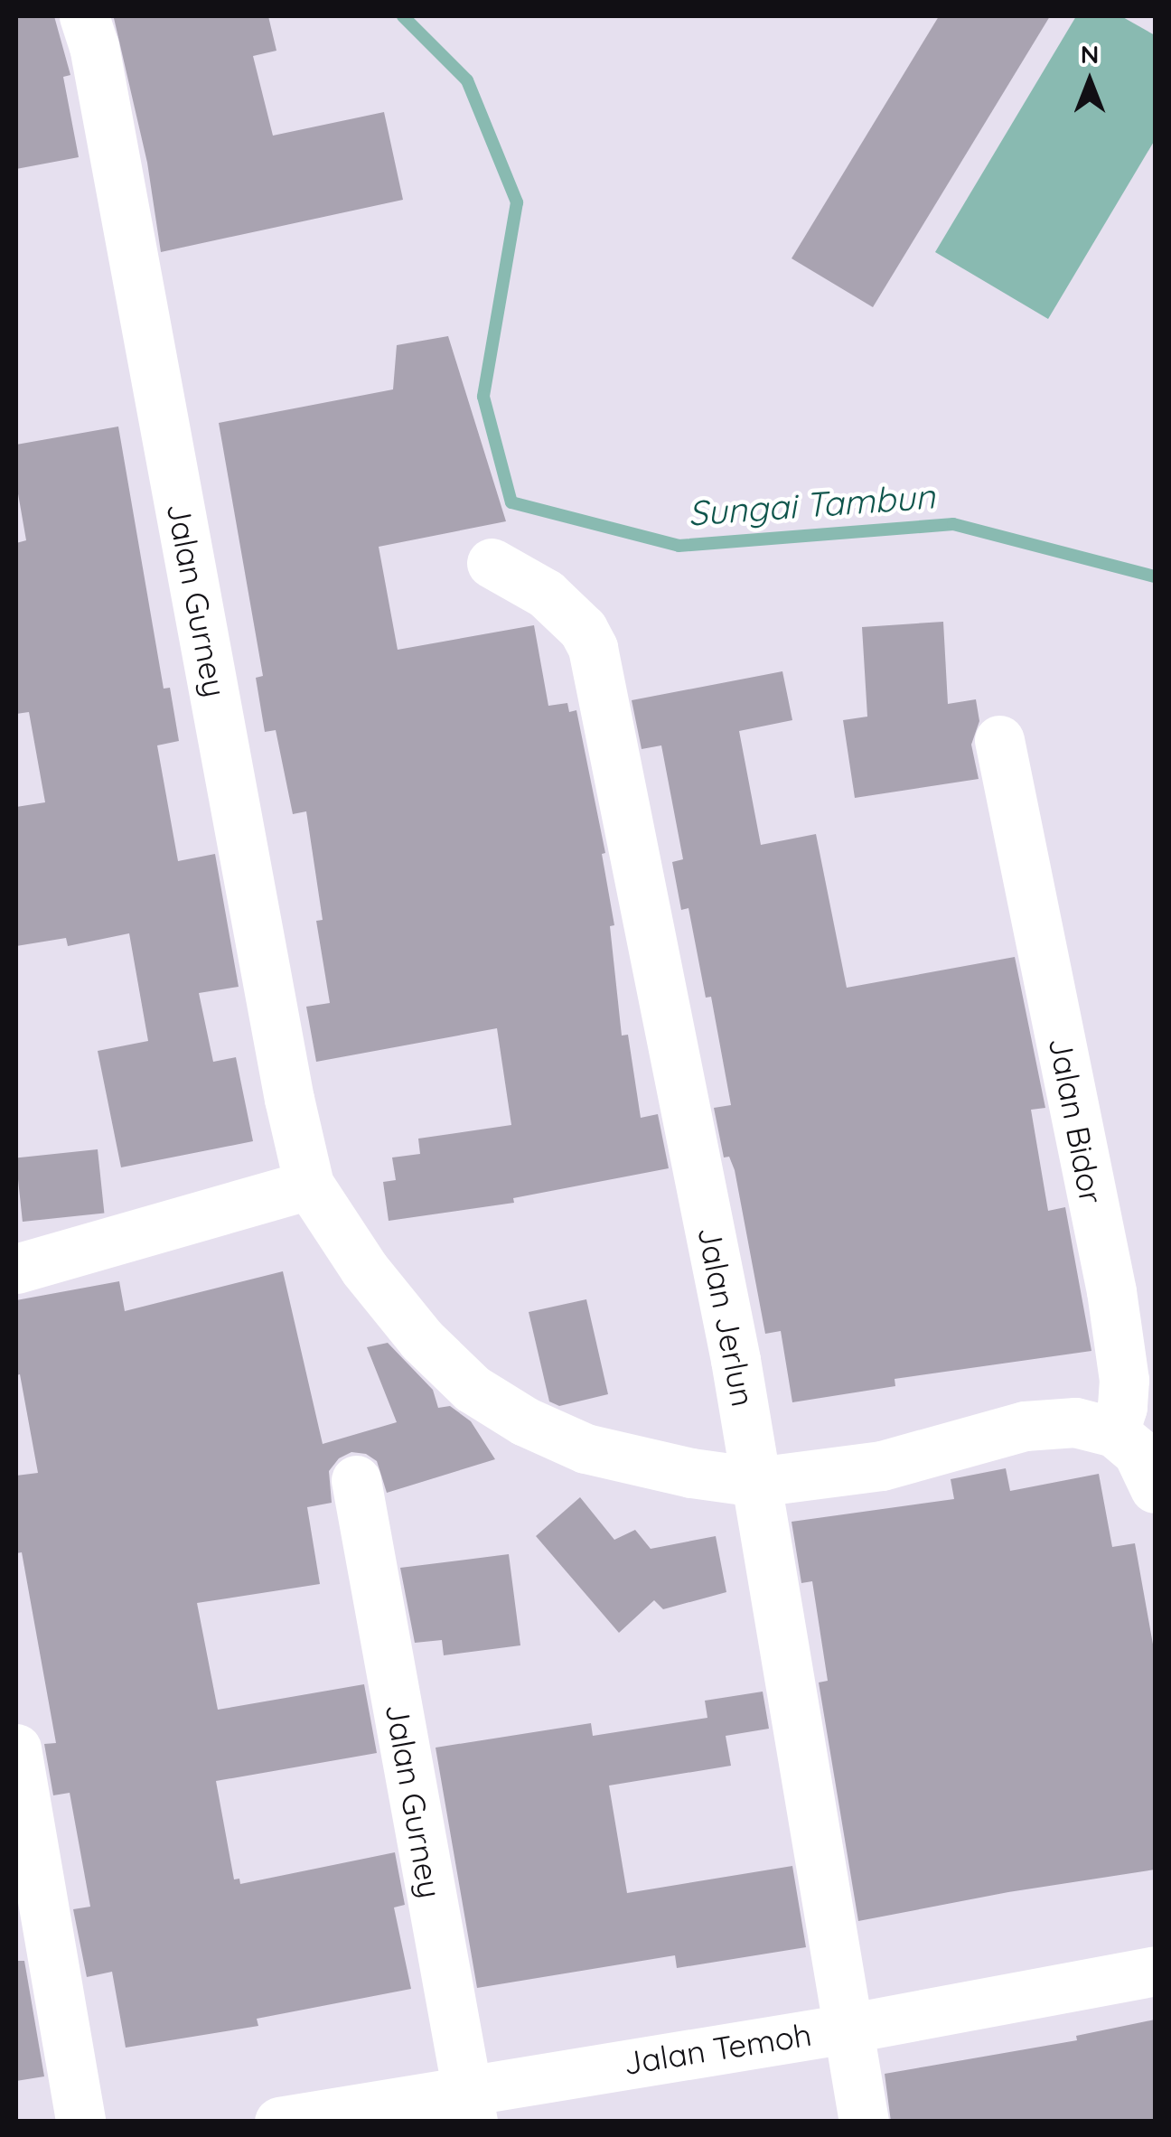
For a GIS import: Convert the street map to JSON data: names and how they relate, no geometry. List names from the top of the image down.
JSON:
{
  "streets": {
    "street": [
      "Jalan Gurney",
      "Jalan Bidor",
      "Jalan Jerlun",
      "Jalan Temoh"
    ]
  },
  "crossings": [
    ["Jalan Gurney", "Jalan Temoh"],
    ["Jalan Jerlun", "Jalan Temoh"]
  ],
  "water": ["Sungai Tambun"],
  "north": "top"
}
